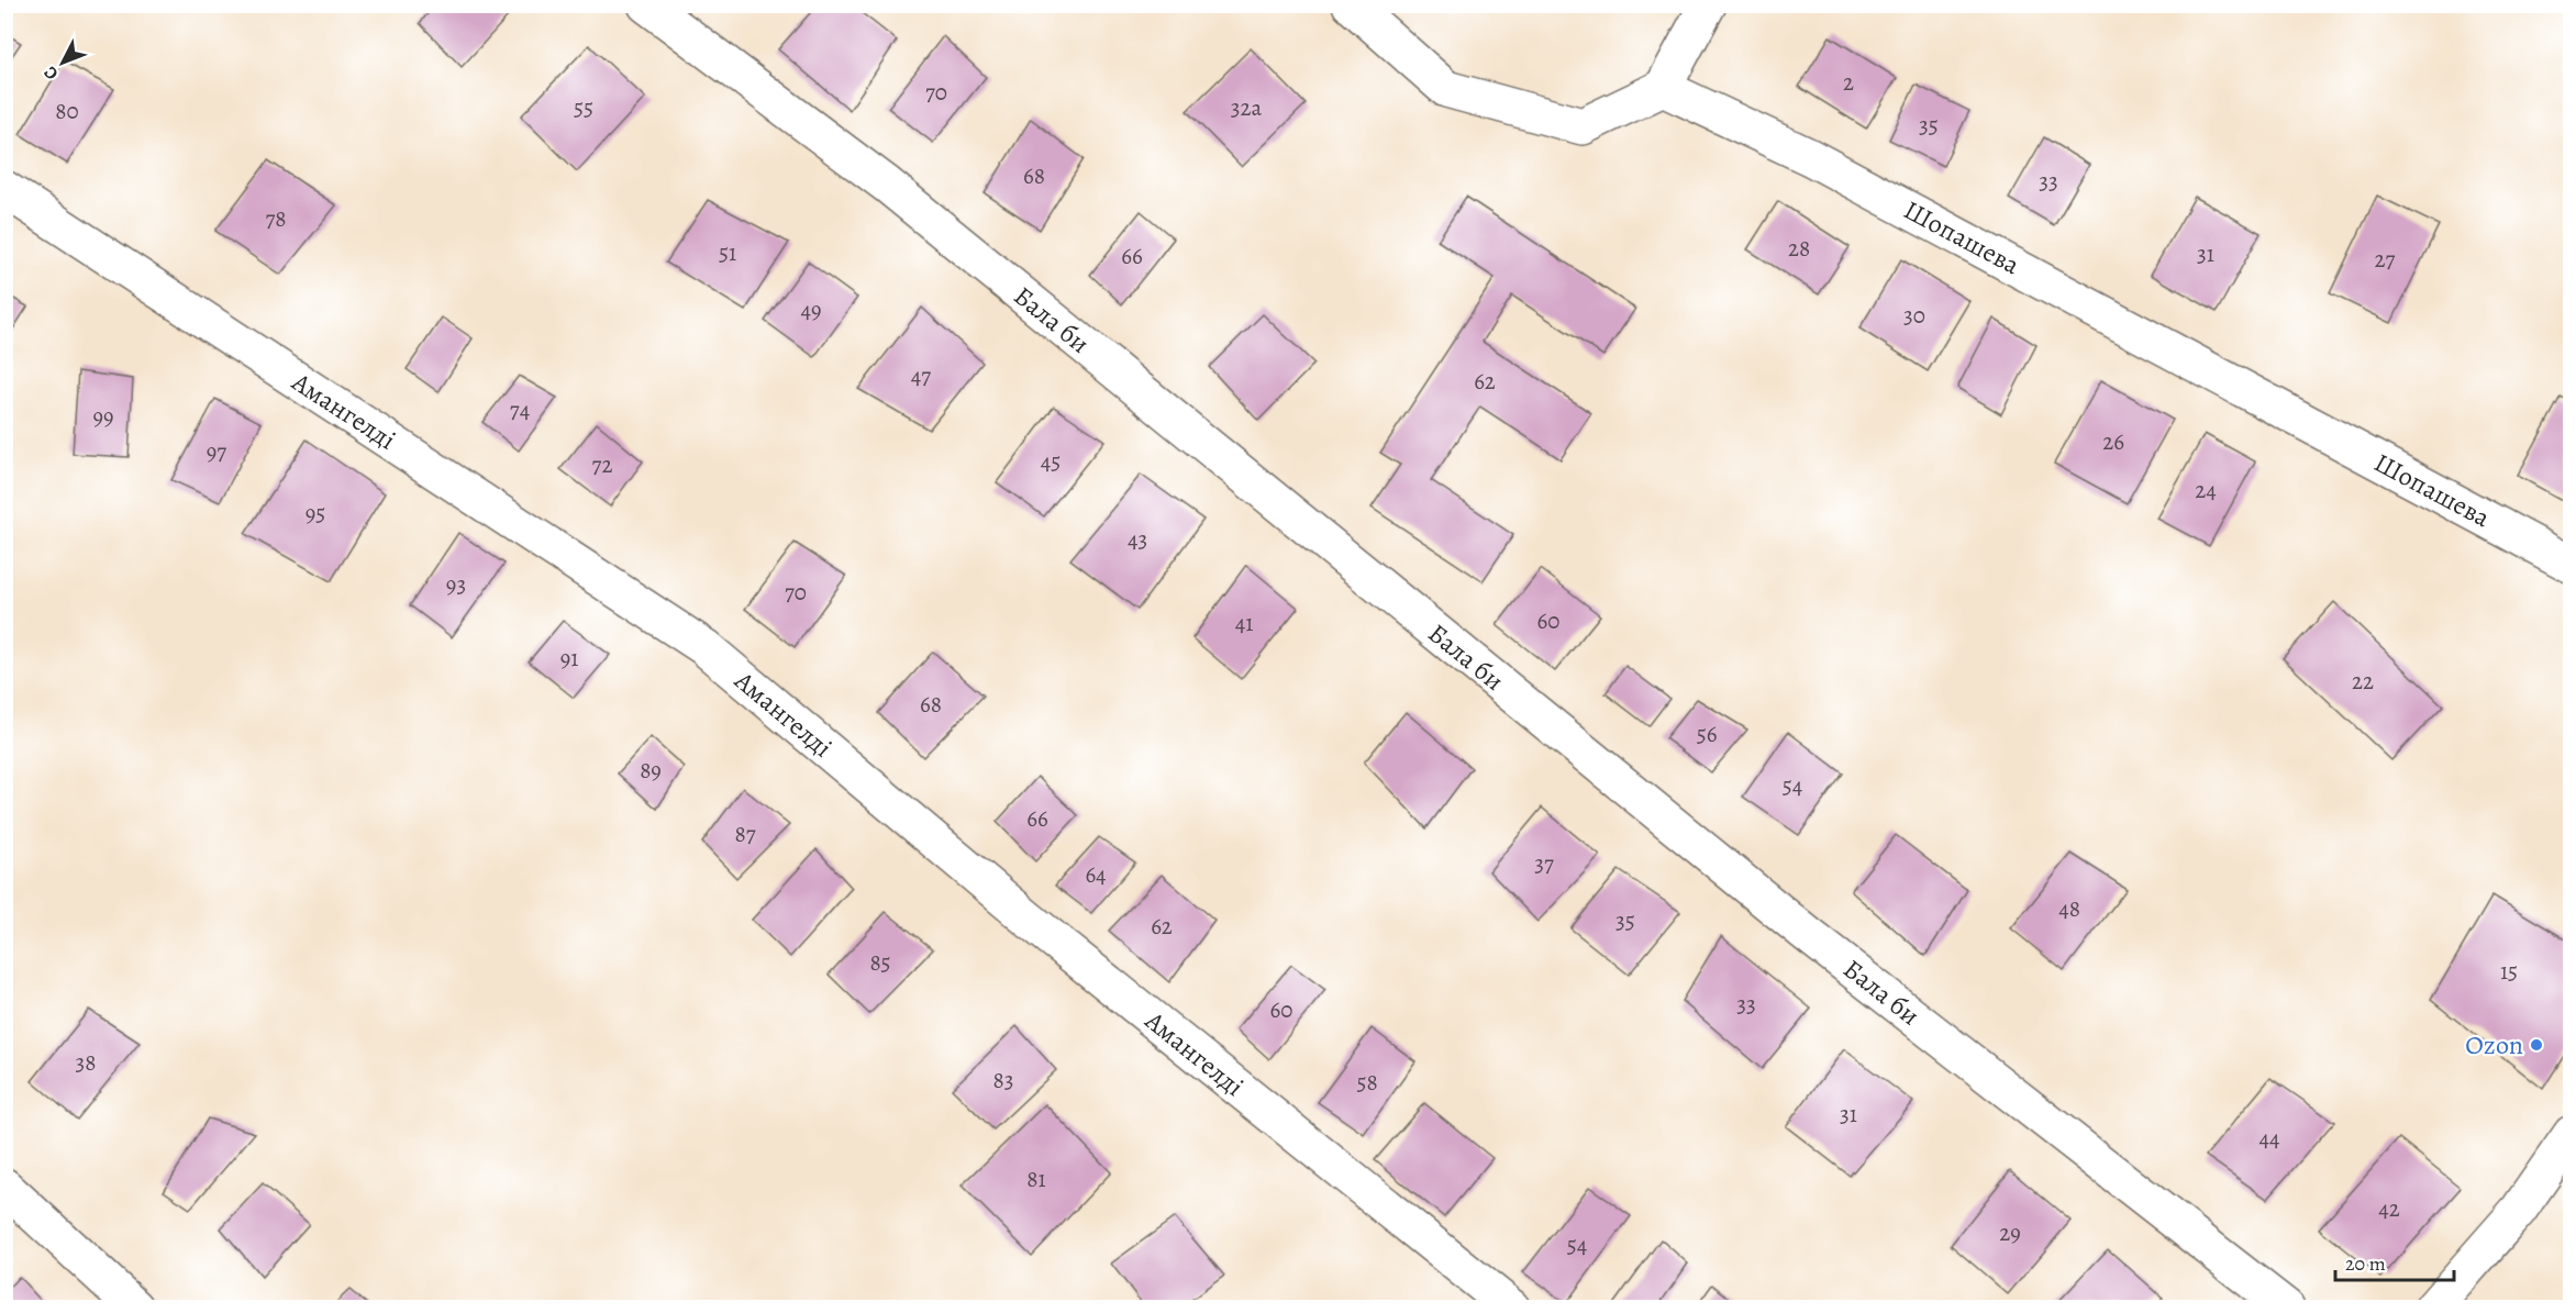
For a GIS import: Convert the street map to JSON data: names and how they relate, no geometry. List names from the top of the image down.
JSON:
{
  "streets": {
    "street": ["Шопашева", "Бала би", "Амангелді"]
  },
  "places": ["Ozon"],
  "house_numbers": [
    "2",
    "70",
    "55",
    "32а",
    "80",
    "35",
    "68",
    "33",
    "78",
    "28",
    "51",
    "31",
    "66",
    "27",
    "49",
    "30",
    "47",
    "62",
    "74",
    "99",
    "26",
    "97",
    "45",
    "72",
    "24",
    "95",
    "43",
    "93",
    "70",
    "60",
    "41",
    "91",
    "22",
    "68",
    "56",
    "89",
    "54",
    "66",
    "87",
    "37",
    "64",
    "48",
    "35",
    "62",
    "85",
    "15",
    "33",
    "60",
    "38",
    "83",
    "58",
    "31",
    "44",
    "81",
    "42",
    "29",
    "54"
  ],
  "scale_bar": "20 m",
  "north": "bottom left"
}
